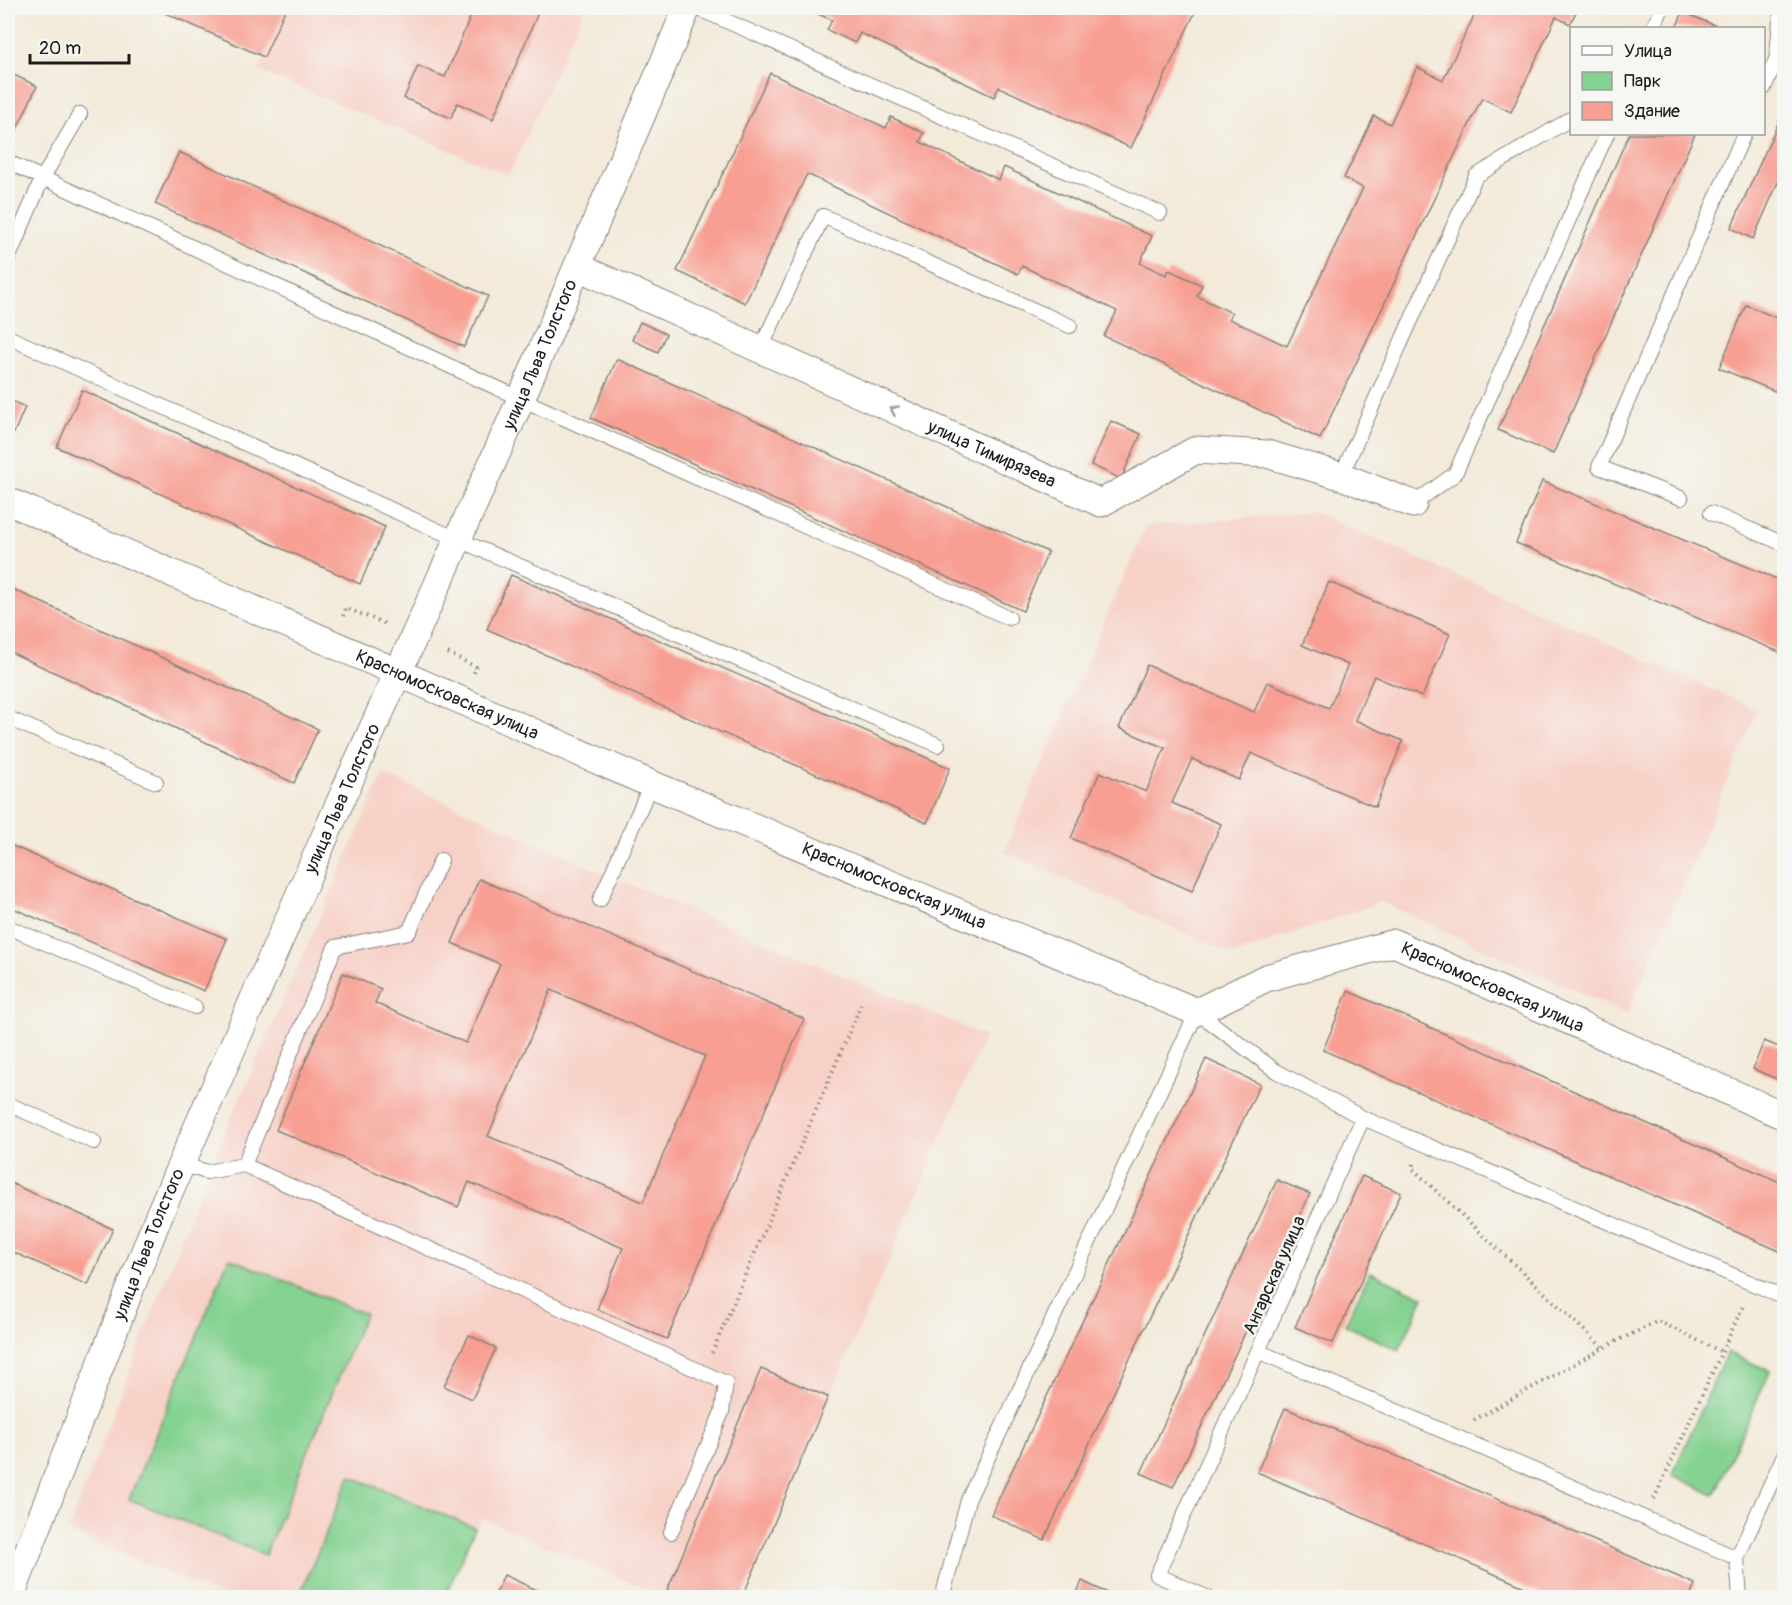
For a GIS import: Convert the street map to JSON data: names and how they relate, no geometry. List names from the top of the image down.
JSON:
{
  "streets": {
    "street": ["улица Льва Толстого", "улица Тимирязева", "Красномосковская улица"],
    "lane": ["Ангарская улица"]
  },
  "crossings": [
    ["улица Льва Толстого", "улица Тимирязева"],
    ["улица Льва Толстого", "Красномосковская улица"]
  ],
  "one_way": ["улица Тимирязева"],
  "legend": ["Улица", "Парк", "Здание"],
  "scale_bar": "20 m"
}
